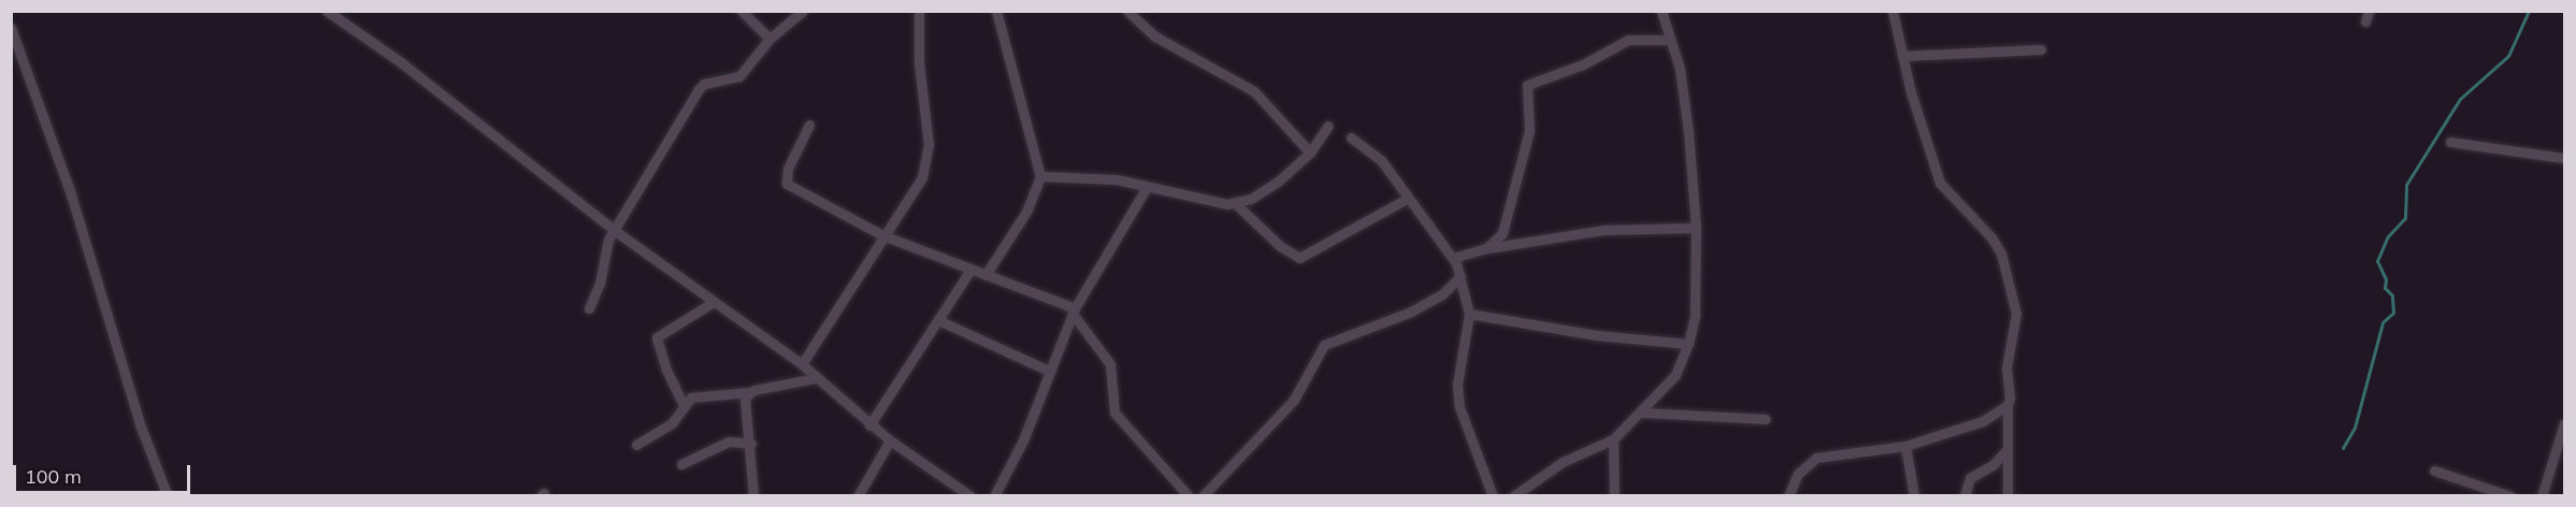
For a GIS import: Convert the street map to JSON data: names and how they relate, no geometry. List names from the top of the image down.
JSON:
{
  "scale_bar": "100 m"
}
